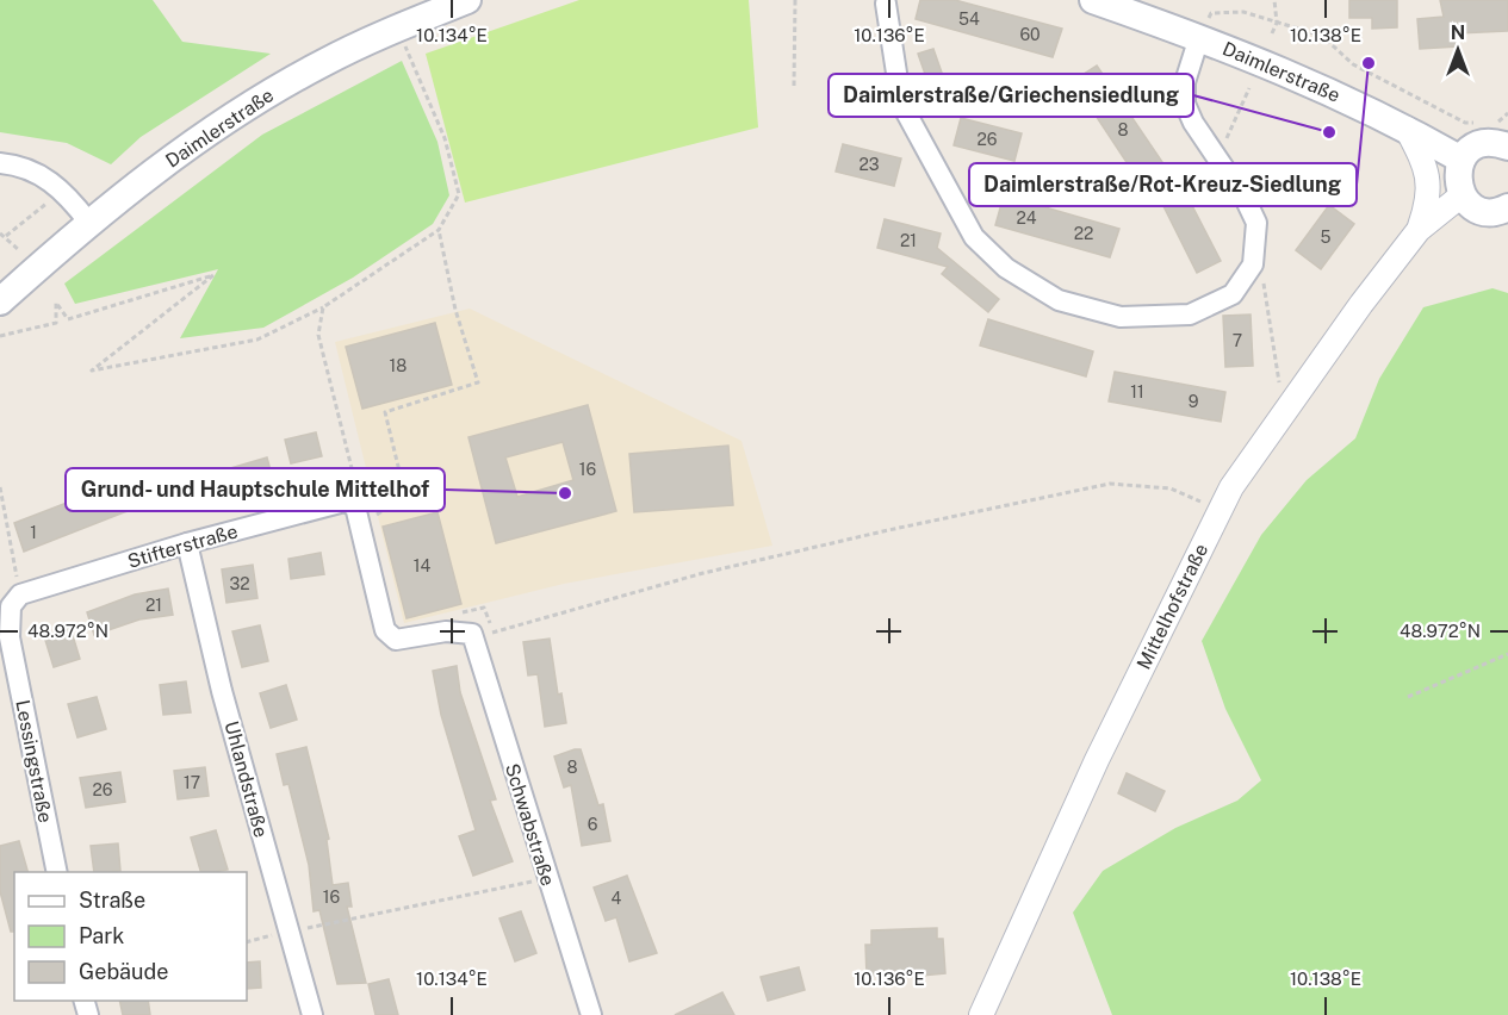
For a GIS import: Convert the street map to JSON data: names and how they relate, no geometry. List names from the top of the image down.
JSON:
{
  "streets": {
    "main road": ["Daimlerstraße"],
    "street": [
      "Stifterstraße",
      "Mittelhofstraße",
      "Lessingstraße",
      "Uhlandstraße",
      "Schwabstraße"
    ]
  },
  "crossings": [
    ["Daimlerstraße", "Mittelhofstraße"],
    ["Stifterstraße", "Lessingstraße"],
    ["Stifterstraße", "Uhlandstraße"]
  ],
  "places": ["Daimlerstraße/Rot-Kreuz-Siedlung", "Daimlerstraße/Griechensiedlung", "Grund- und Hauptschule Mittelhof"],
  "house_numbers": [
    "54",
    "60",
    "8",
    "26",
    "23",
    "24",
    "22",
    "5",
    "21",
    "7",
    "18",
    "11",
    "9",
    "16",
    "1",
    "14",
    "32",
    "21",
    "8",
    "17",
    "26",
    "6",
    "16",
    "4"
  ],
  "legend": ["Straße", "Park", "Gebäude"],
  "north": "top",
  "coordinates": [
    "10.134°E",
    "10.136°E",
    "10.138°E",
    "48.972°N"
  ]
}
